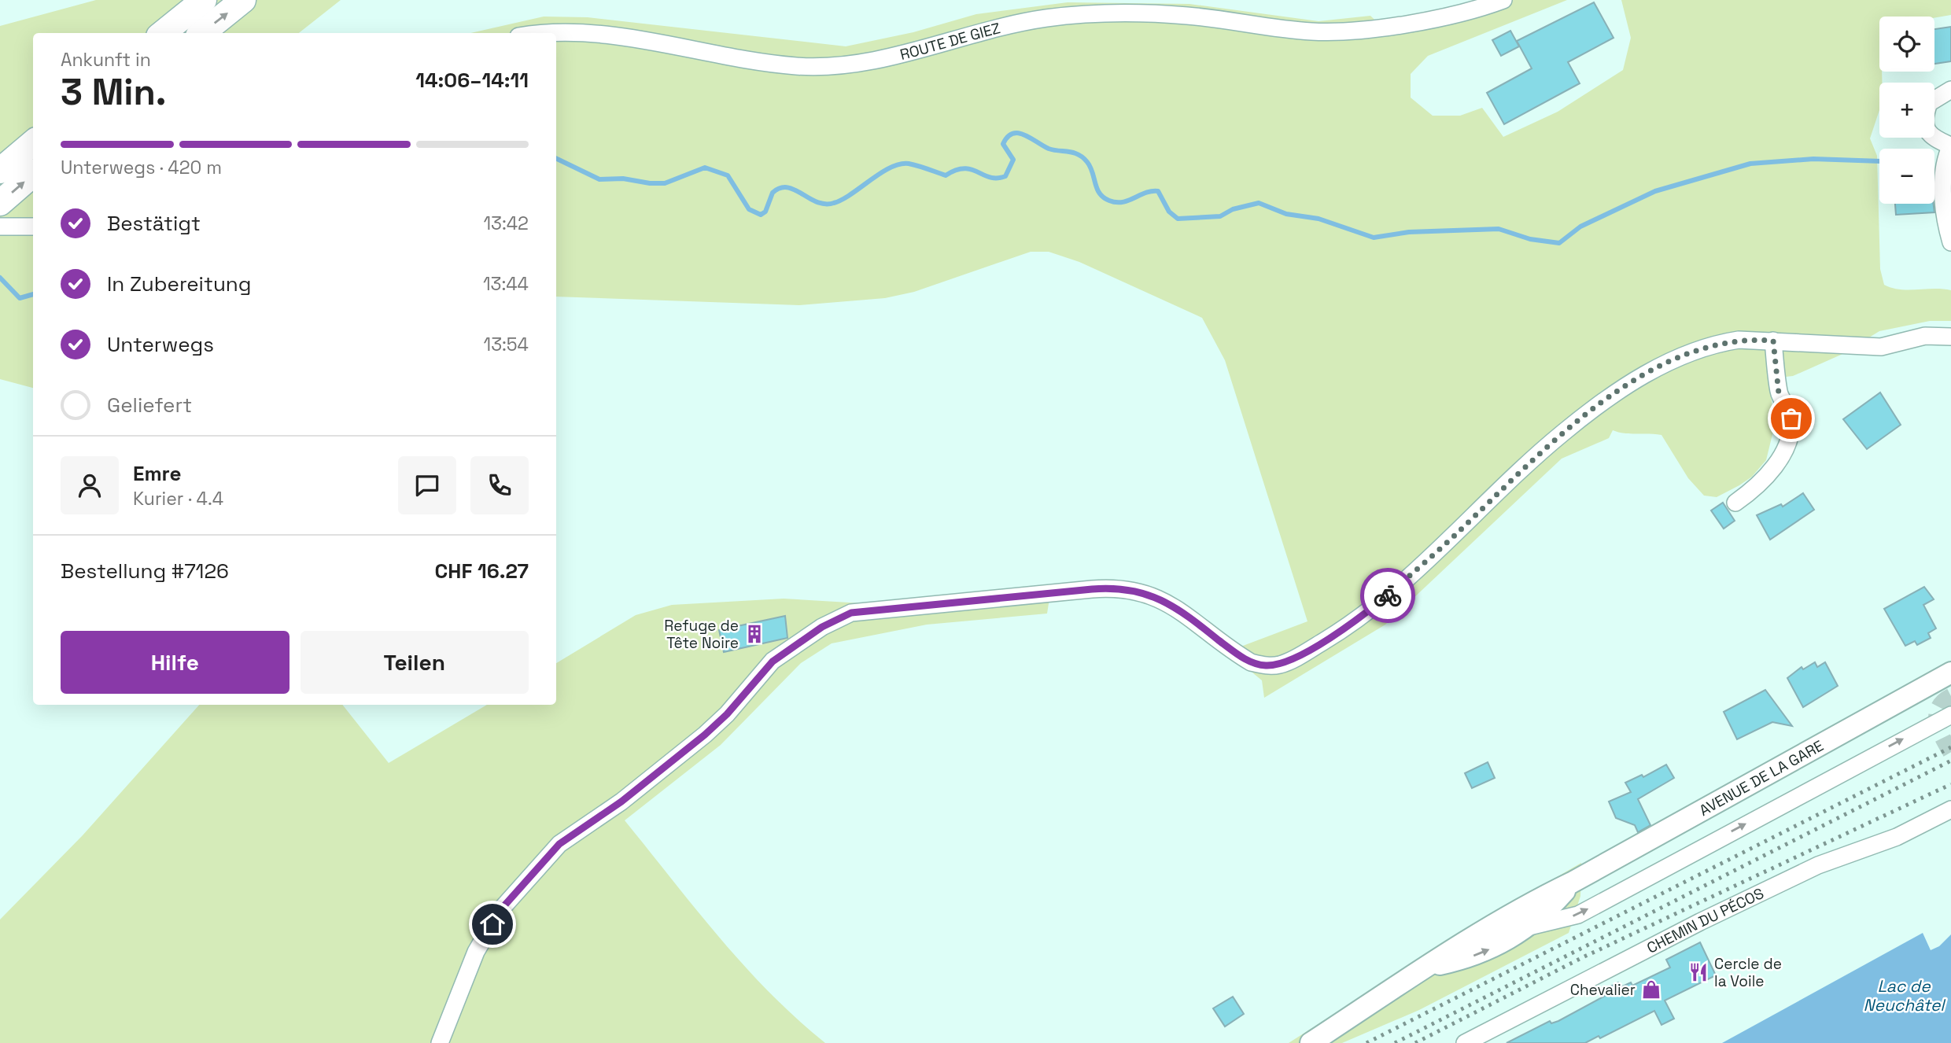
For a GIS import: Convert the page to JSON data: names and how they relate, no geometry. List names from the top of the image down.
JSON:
{
  "streets": {
    "main road": ["AVENUE DE LA GARE"],
    "street": ["ROUTE DE GIEZ", "CHEMIN DU PÉCOS"]
  },
  "water": ["Lac de Neuchâtel"],
  "places": {
    "building": ["Refuge de Tête Noire"],
    "restaurant": ["Cercle de la Voile"],
    "shop": ["Chevalier"]
  },
  "page": {
    "map_buttons": ["+", "−"],
    "heading": ["3 Min.", "Ankunft in", "14:06–14:11"],
    "panel": [
      "Emre",
      "Kurier · 4.4",
      "Bestellung #7126",
      "CHF 16.27"
    ],
    "bar": "Unterwegs · 420 m",
    "list": [
      ["Bestätigt", "13:42"],
      ["In Zubereitung", "13:44"],
      ["Unterwegs", "13:54"],
      "Geliefert"
    ],
    "buttons": ["Hilfe", "Teilen"]
  }
}
